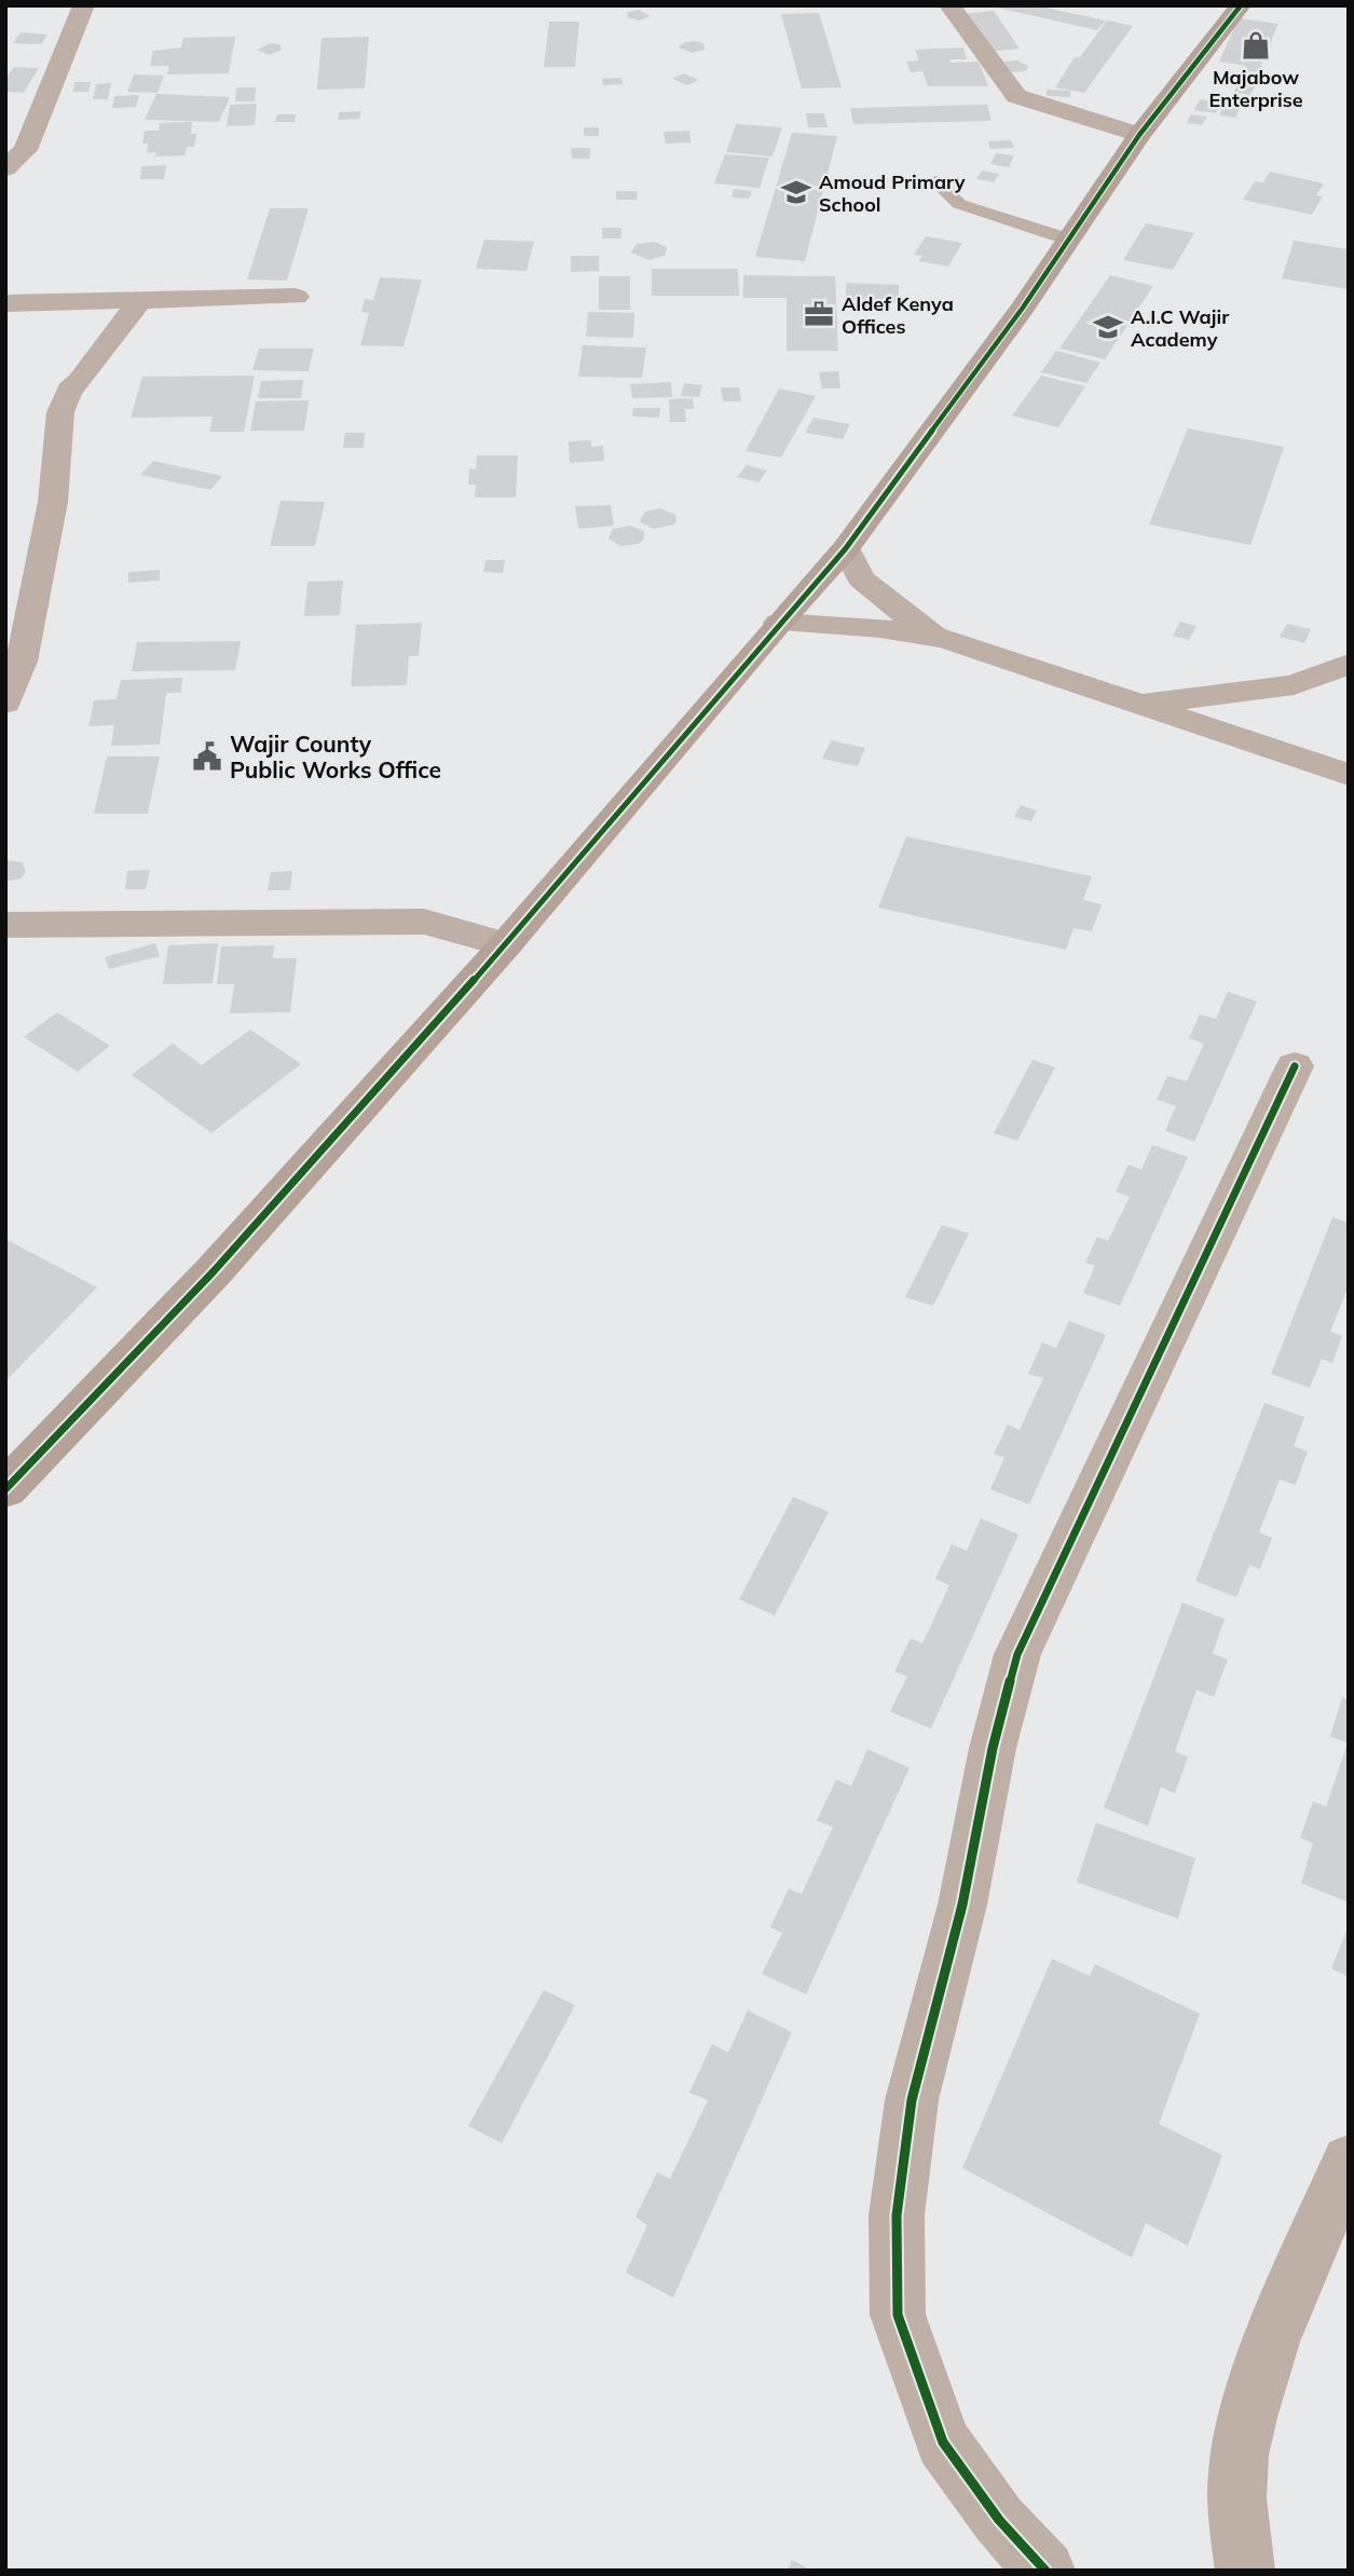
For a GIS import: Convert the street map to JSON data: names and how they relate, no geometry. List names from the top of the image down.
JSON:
{
  "places": {
    "shop": ["Majabow Enterprise"],
    "school or university": ["Amoud Primary School", "A.I.C Wajir Academy"],
    "office": ["Aldef Kenya Offices"],
    "public building": ["Wajir County Public Works Office"]
  }
}
